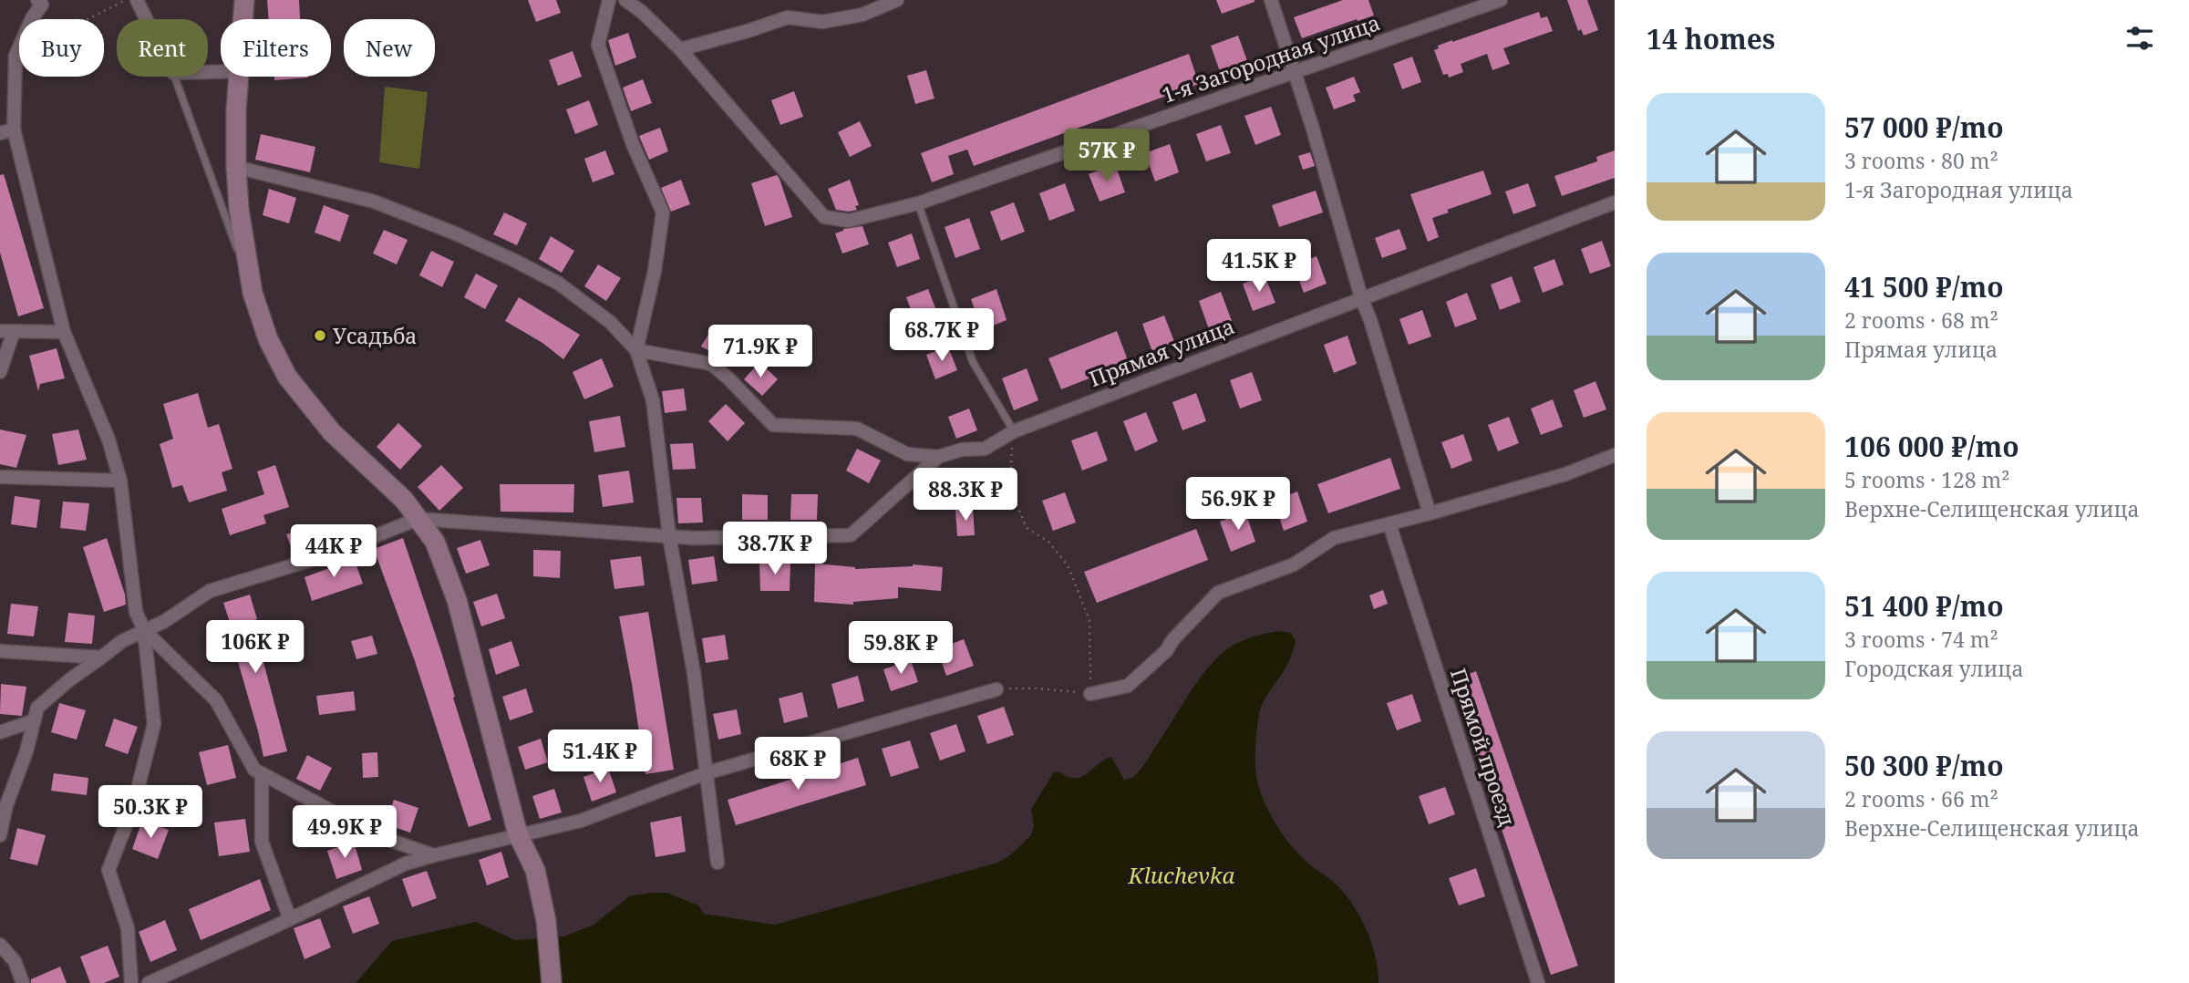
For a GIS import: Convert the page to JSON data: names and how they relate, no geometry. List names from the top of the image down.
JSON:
{
  "streets": {
    "street": ["1-я Загородная улица", "Прямая улица", "Прямой проезд"]
  },
  "water": ["Kluchevka"],
  "places": ["Усадьба"],
  "page": {
    "heading": "14 homes",
    "chip": [
      "Buy",
      "Rent",
      "Filters",
      "New"
    ],
    "list": [
      {
        "name": "57 000 ₽/mo",
        "note": "3 rooms · 80 m² · 1-я Загородная улица"
      },
      {
        "name": "41 500 ₽/mo",
        "note": "2 rooms · 68 m² · Прямая улица"
      },
      {
        "name": "106 000 ₽/mo",
        "note": "5 rooms · 128 m² · Верхне-Селищенская улица"
      },
      {
        "name": "51 400 ₽/mo",
        "note": "3 rooms · 74 m² · Городская улица"
      },
      {
        "name": "50 300 ₽/mo",
        "note": "2 rooms · 66 m² · Верхне-Селищенская улица"
      }
    ],
    "price": [
      "57K ₽",
      "41.5K ₽",
      "68.7K ₽",
      "71.9K ₽",
      "88.3K ₽",
      "56.9K ₽",
      "38.7K ₽",
      "44K ₽",
      "106K ₽",
      "59.8K ₽",
      "51.4K ₽",
      "68K ₽",
      "50.3K ₽",
      "49.9K ₽"
    ]
  }
}
